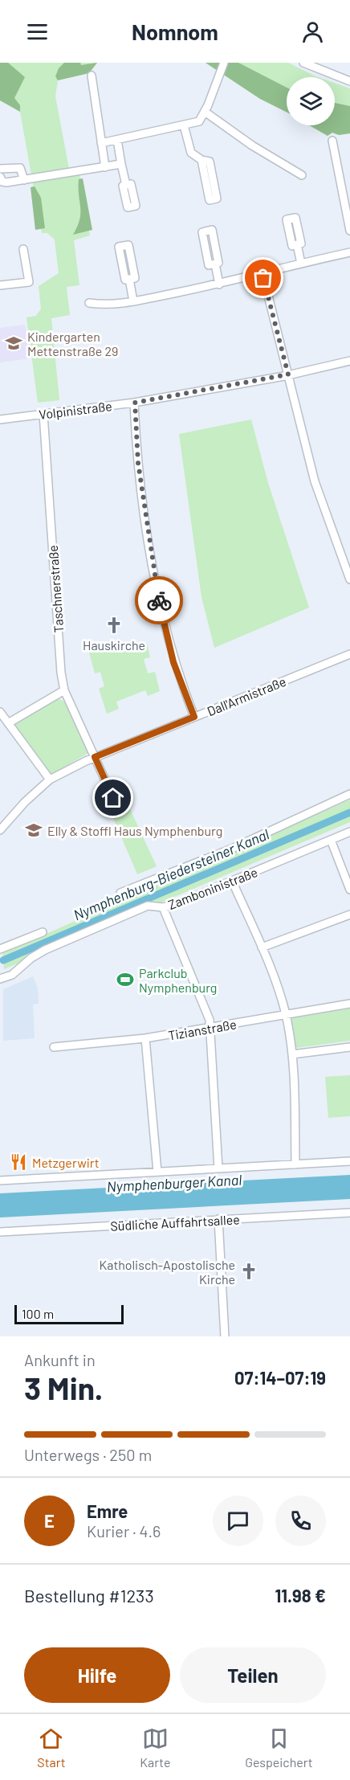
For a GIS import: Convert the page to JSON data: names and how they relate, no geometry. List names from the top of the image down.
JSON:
{
  "streets": {
    "street": [
      "Volpinistraße",
      "Taschnerstraße",
      "Dall'Armistraße",
      "Zamboninistraße",
      "Tizianstraße",
      "Südliche Auffahrtsallee"
    ]
  },
  "crossings": [
    ["Volpinistraße", "Taschnerstraße"],
    ["Taschnerstraße", "Dall'Armistraße"]
  ],
  "water": ["Nymphenburg-Biedersteiner Kanal", "Nymphenburger Kanal"],
  "places": {
    "school or university": ["Kindergarten Mettenstraße 29", "Elly & Stoffl Haus Nymphenburg"],
    "church": ["Hauskirche", "Katholisch-Apostolische Kirche"],
    "sports": ["Parkclub Nymphenburg"],
    "restaurant": ["Metzgerwirt"]
  },
  "scale_bar": "100 m",
  "page": {
    "header": "Nomnom",
    "scale": "100 m",
    "heading": ["3 Min.", "Ankunft in", "07:14–07:19"],
    "panel": [
      "Emre",
      "Kurier · 4.6",
      "Bestellung #1233",
      "11.98 €"
    ],
    "bar": "Unterwegs · 250 m",
    "round": "E",
    "buttons": ["Hilfe", "Teilen"],
    "tabs": ["Start", "Karte", "Gespeichert"]
  }
}
